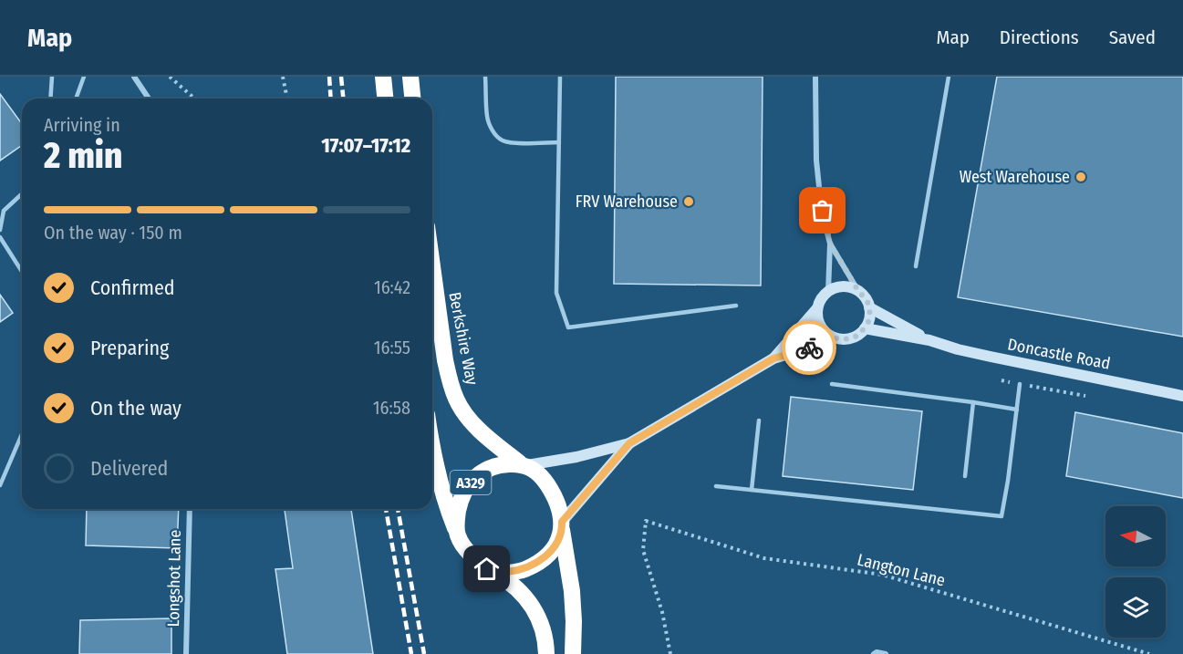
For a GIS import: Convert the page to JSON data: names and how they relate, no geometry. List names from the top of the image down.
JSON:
{
  "streets": {
    "highway": ["Berkshire Way", "A329"],
    "street": ["Doncastle Road", "Longshot Lane"],
    "path": ["Langton Lane"]
  },
  "crossings": [
    ["Berkshire Way", "A329"]
  ],
  "places": ["West Warehouse", "FRV Warehouse"],
  "north": "left",
  "page": {
    "header": "Map",
    "nav": ["Map", "Directions", "Saved"],
    "heading": ["2 min", "Arriving in", "17:07–17:12"],
    "bar": "On the way · 150 m",
    "list": [
      ["Confirmed", "16:42"],
      ["Preparing", "16:55"],
      ["On the way", "16:58"],
      "Delivered"
    ]
  }
}
